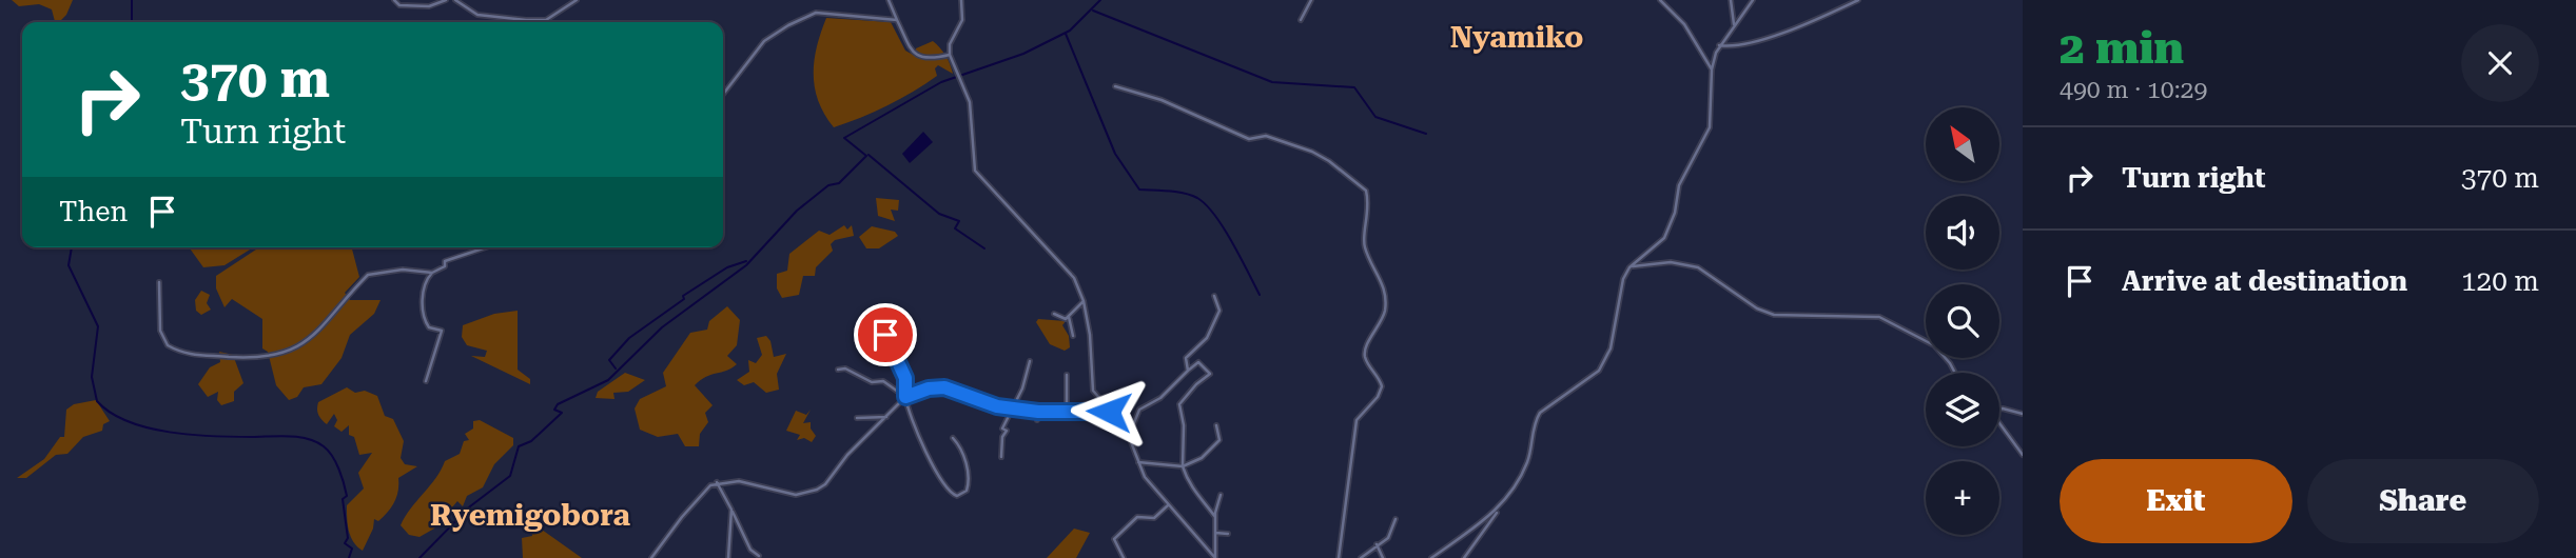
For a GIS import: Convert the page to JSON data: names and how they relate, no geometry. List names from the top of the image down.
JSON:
{
  "districts": ["Nyamiko", "Ryemigobora"],
  "north": "top left",
  "page": {
    "heading": ["2 min", "490 m · 10:29"],
    "turn": ["370 m", "Turn right"],
    "map_buttons": "+",
    "list": [
      {
        "name": "Turn right",
        "value": "370 m"
      },
      {
        "name": "Arrive at destination",
        "value": "120 m"
      }
    ],
    "then": "Then",
    "buttons": ["Exit", "Share"]
  }
}
